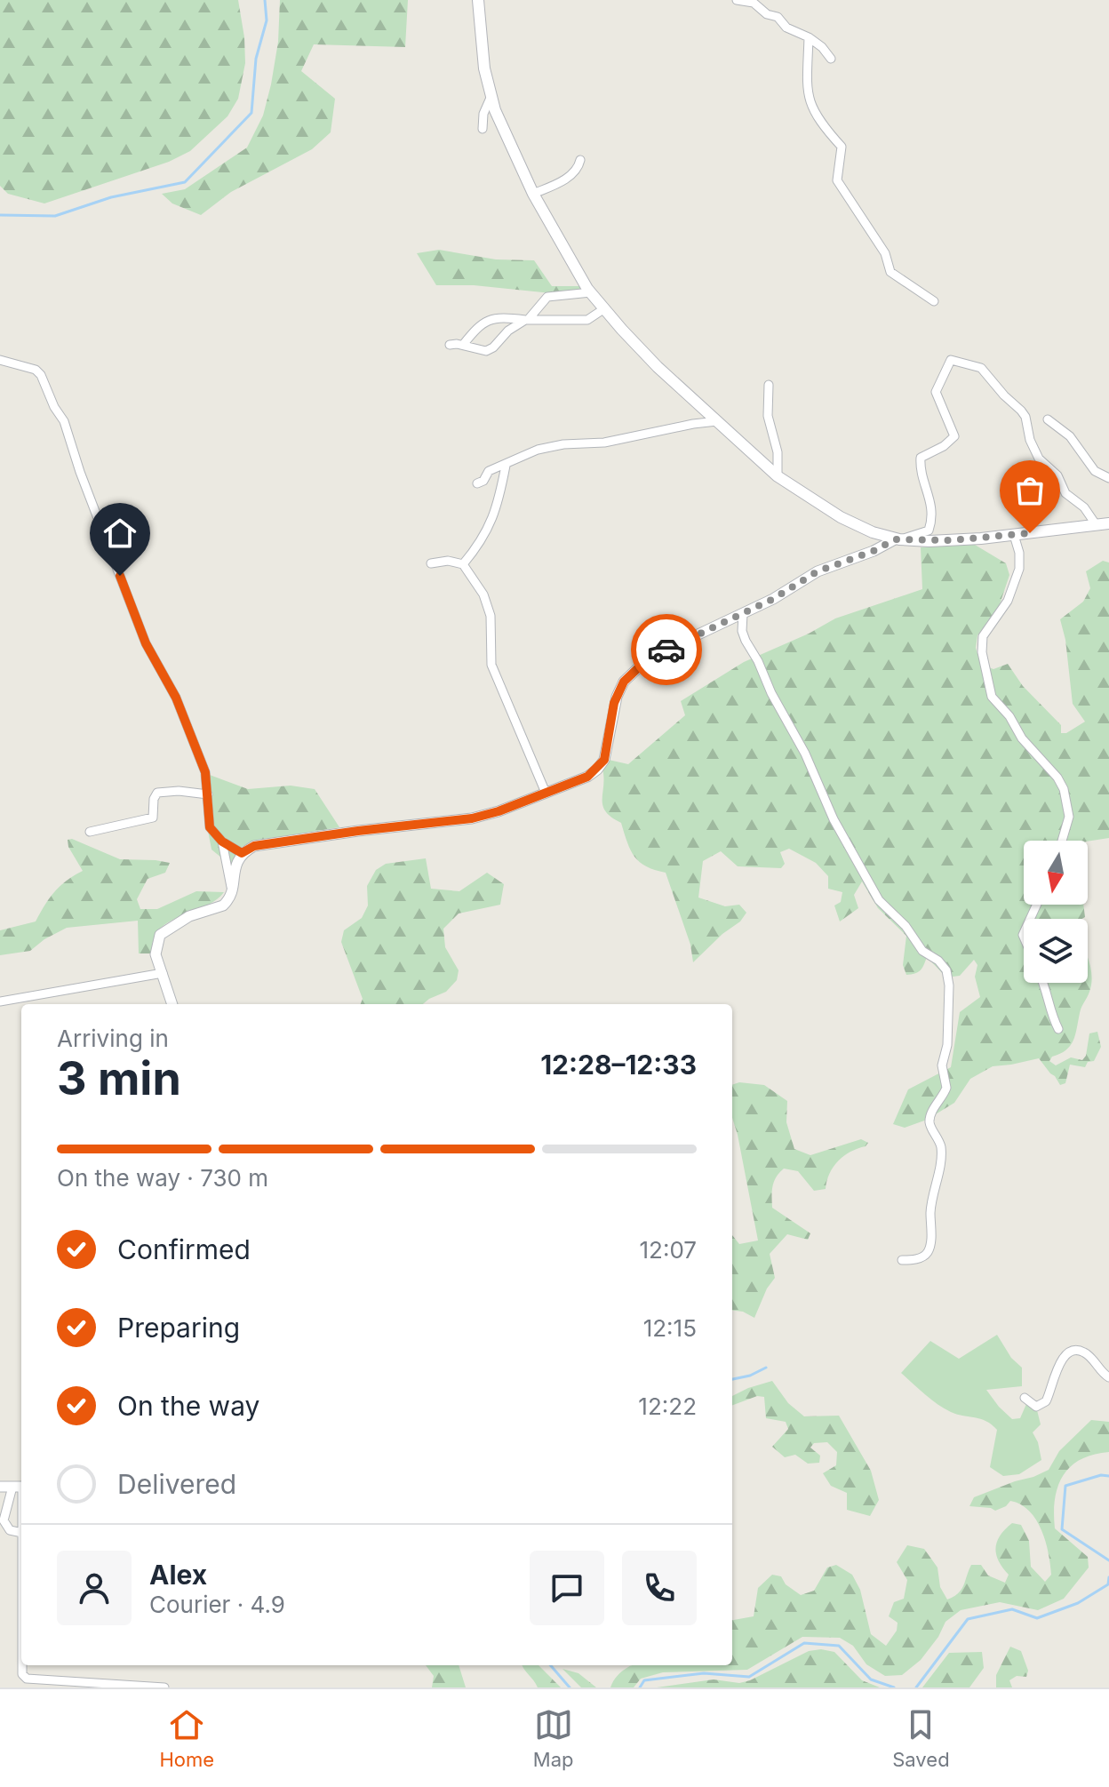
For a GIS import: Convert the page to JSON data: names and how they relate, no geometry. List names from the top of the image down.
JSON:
{
  "north": "bottom",
  "page": {
    "heading": ["3 min", "Arriving in", "12:28–12:33"],
    "panel": ["Alex", "Courier · 4.9"],
    "bar": "On the way · 730 m",
    "list": [
      ["Confirmed", "12:07"],
      ["Preparing", "12:15"],
      ["On the way", "12:22"],
      "Delivered"
    ],
    "tabs": ["Home", "Map", "Saved"]
  }
}
